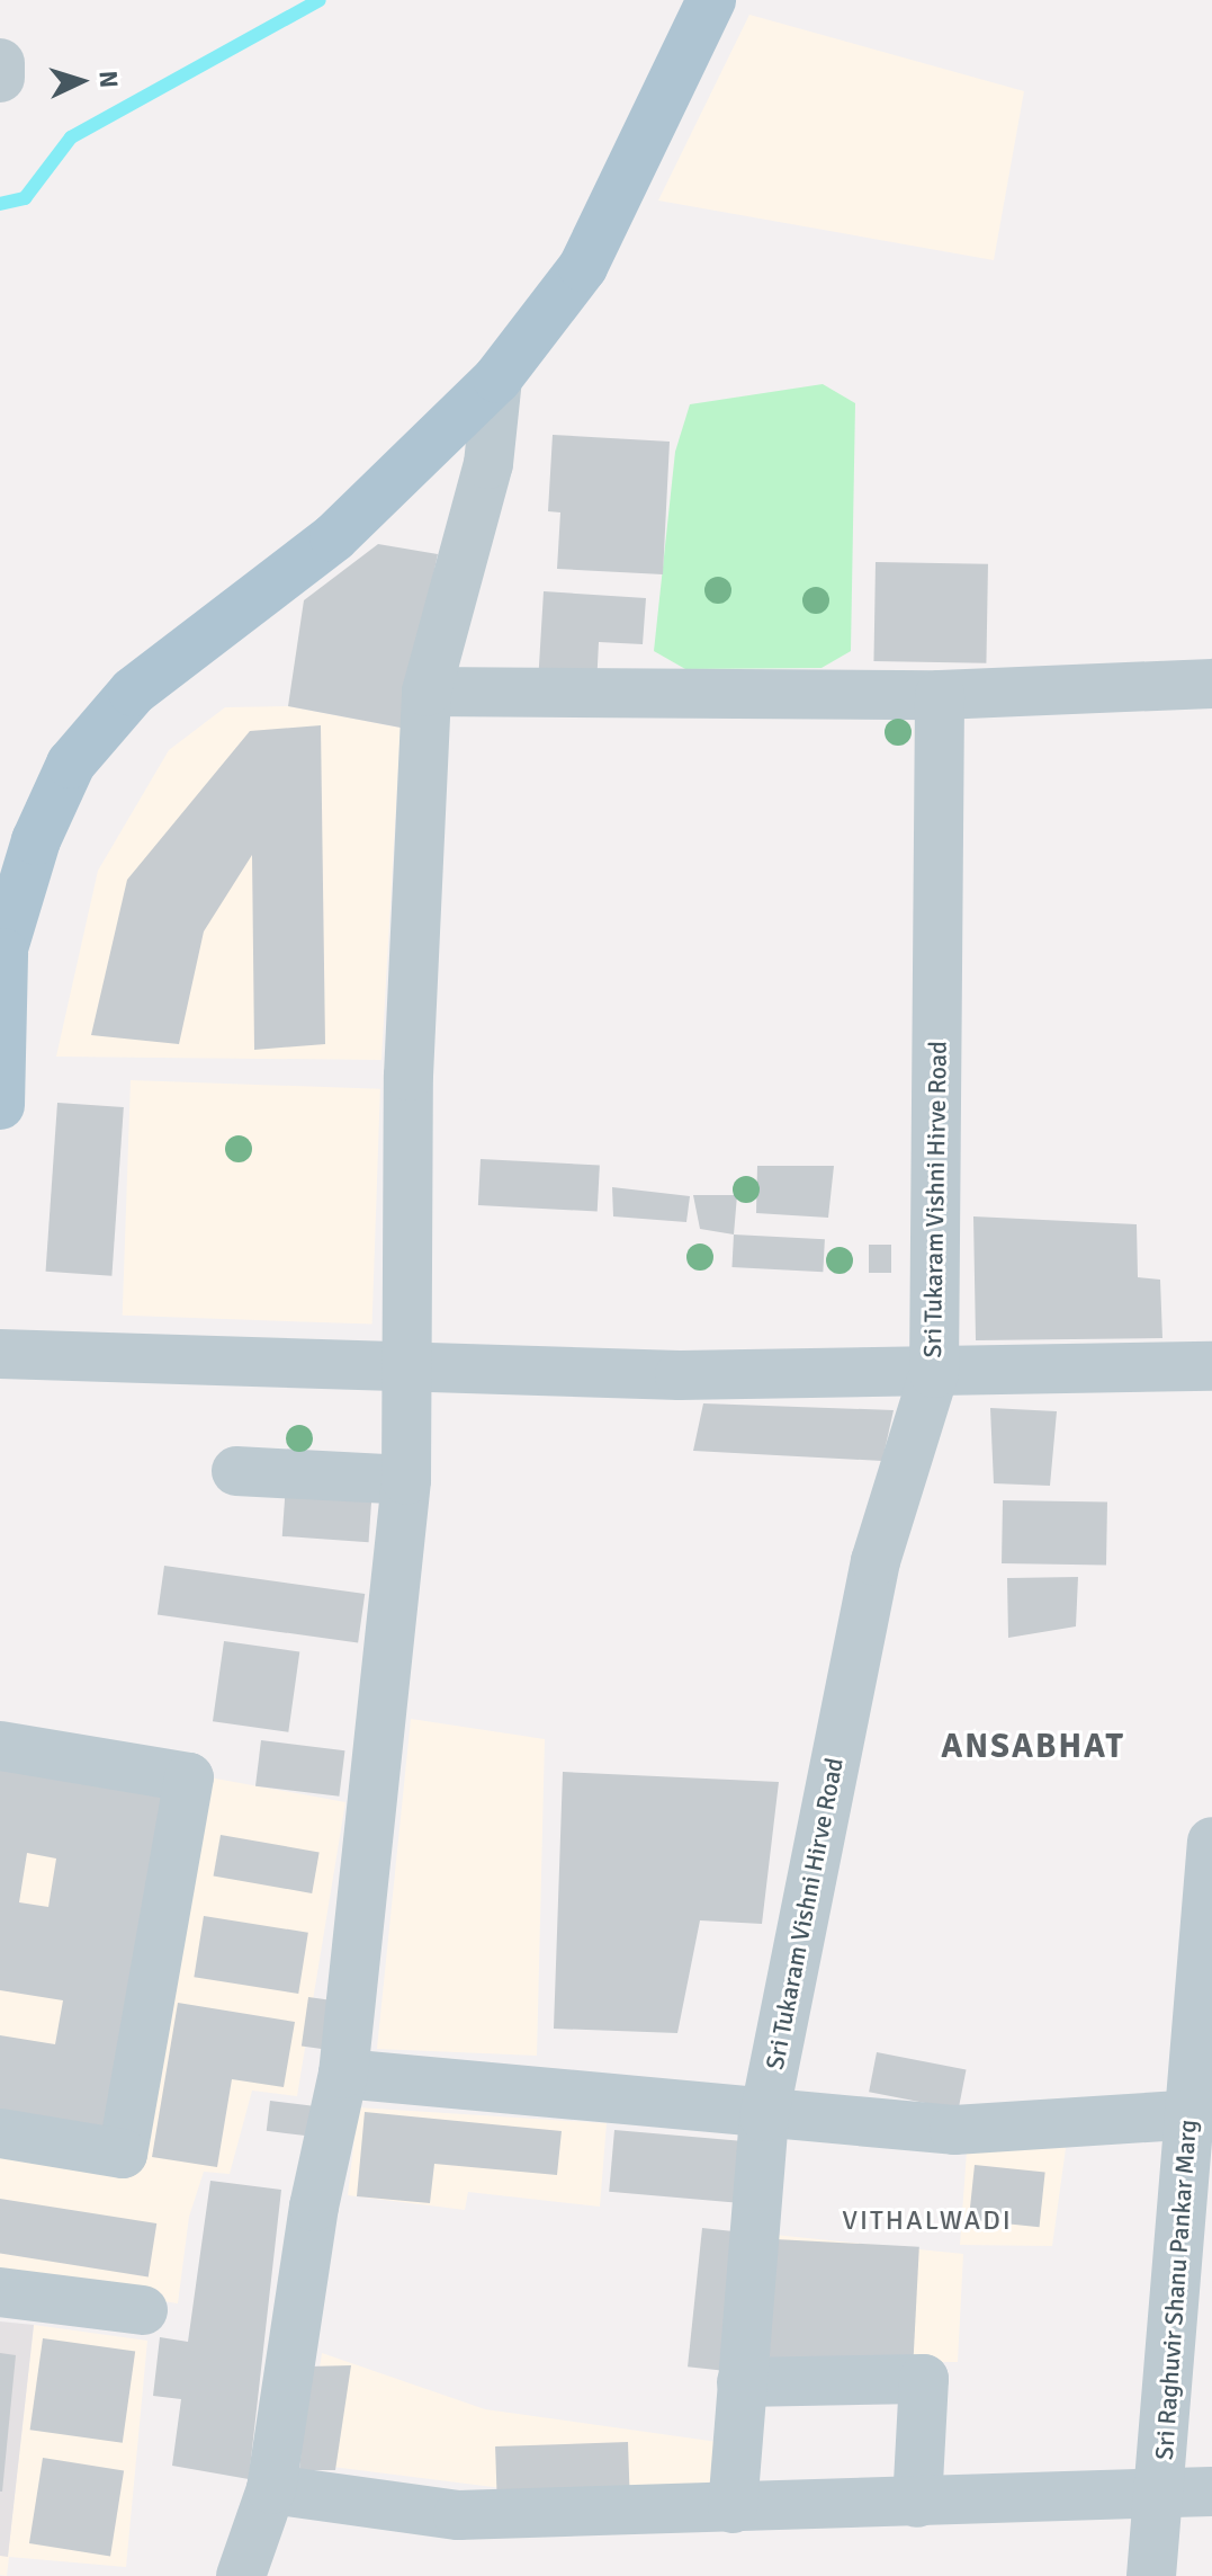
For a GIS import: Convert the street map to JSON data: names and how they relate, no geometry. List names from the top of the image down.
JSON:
{
  "streets": {
    "street": ["Sri Tukaram Vishni Hirve Road", "Sri Raghuvir Shanu Pankar Marg"]
  },
  "districts": ["ANSABHAT", "VITHALWADI"],
  "north": "right"
}
